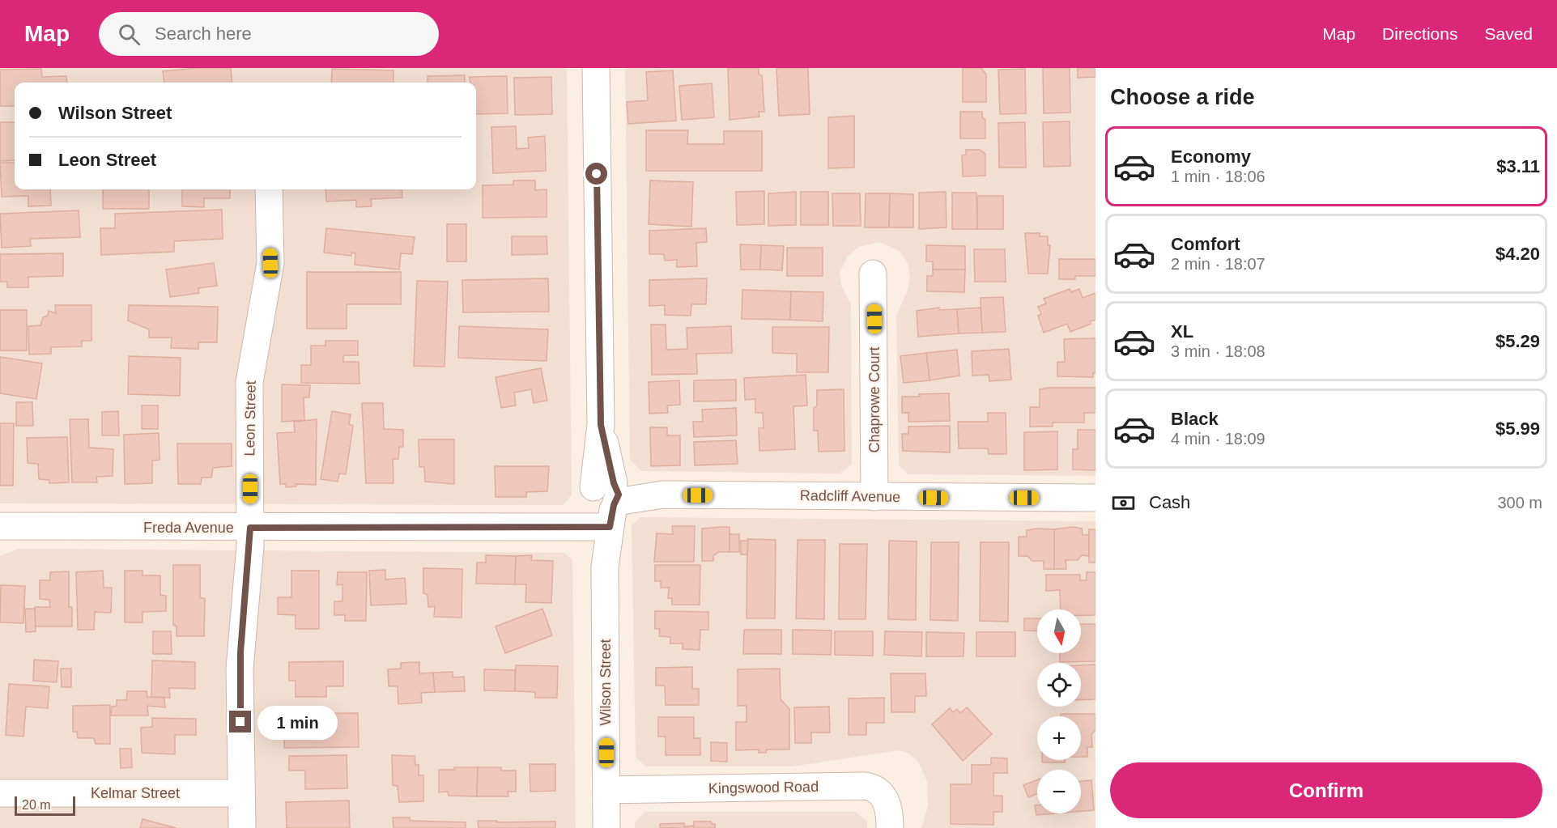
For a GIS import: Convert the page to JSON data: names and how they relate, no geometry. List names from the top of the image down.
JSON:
{
  "streets": {
    "street": [
      "Chaprowe Court",
      "Leon Street",
      "Radcliff Avenue",
      "Freda Avenue",
      "Wilson Street",
      "Kingswood Road",
      "Kelmar Street"
    ]
  },
  "crossings": [
    ["Chaprowe Court", "Radcliff Avenue"],
    ["Leon Street", "Freda Avenue"],
    ["Leon Street", "Kelmar Street"],
    ["Radcliff Avenue", "Freda Avenue"],
    ["Radcliff Avenue", "Wilson Street"],
    ["Freda Avenue", "Wilson Street"],
    ["Wilson Street", "Kingswood Road"]
  ],
  "scale_bar": "20 m",
  "north": "bottom",
  "page": {
    "header": "Map",
    "search": "Search here",
    "nav": ["Map", "Directions", "Saved"],
    "heading": "Choose a ride",
    "banner": ["Wilson Street", "Leon Street"],
    "list": [
      {
        "name": "Economy",
        "note": "1 min · 18:06",
        "value": "$3.11"
      },
      {
        "name": "Comfort",
        "note": "2 min · 18:07",
        "value": "$4.20"
      },
      {
        "name": "XL",
        "note": "3 min · 18:08",
        "value": "$5.29"
      },
      {
        "name": "Black",
        "note": "4 min · 18:09",
        "value": "$5.99"
      }
    ],
    "pay": ["Cash", "300 m"],
    "map_buttons": ["+", "−"],
    "bubble": "1 min",
    "buttons": "Confirm",
    "scale": "20 m"
  }
}
